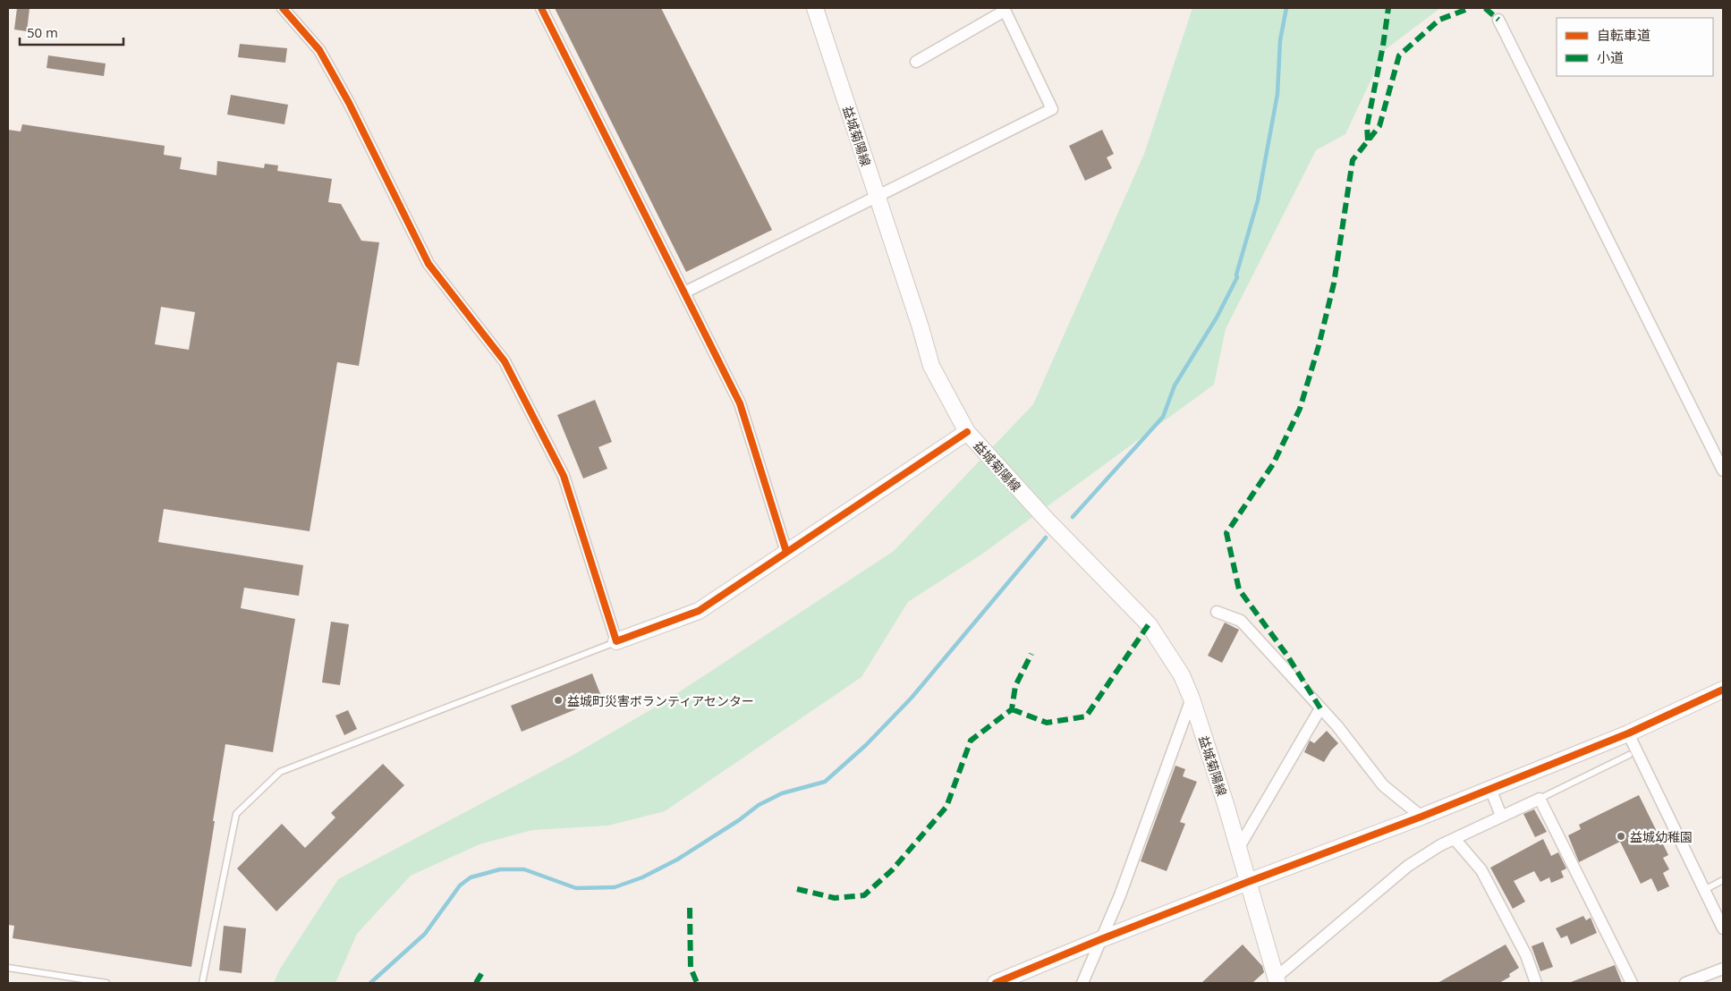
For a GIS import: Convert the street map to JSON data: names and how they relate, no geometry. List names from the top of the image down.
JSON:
{
  "streets": {
    "street": ["益城菊陽線"]
  },
  "places": ["益城町災害ボランティアセンター", "益城幼稚園"],
  "legend": ["自転車道", "小道"],
  "scale_bar": "50 m"
}
